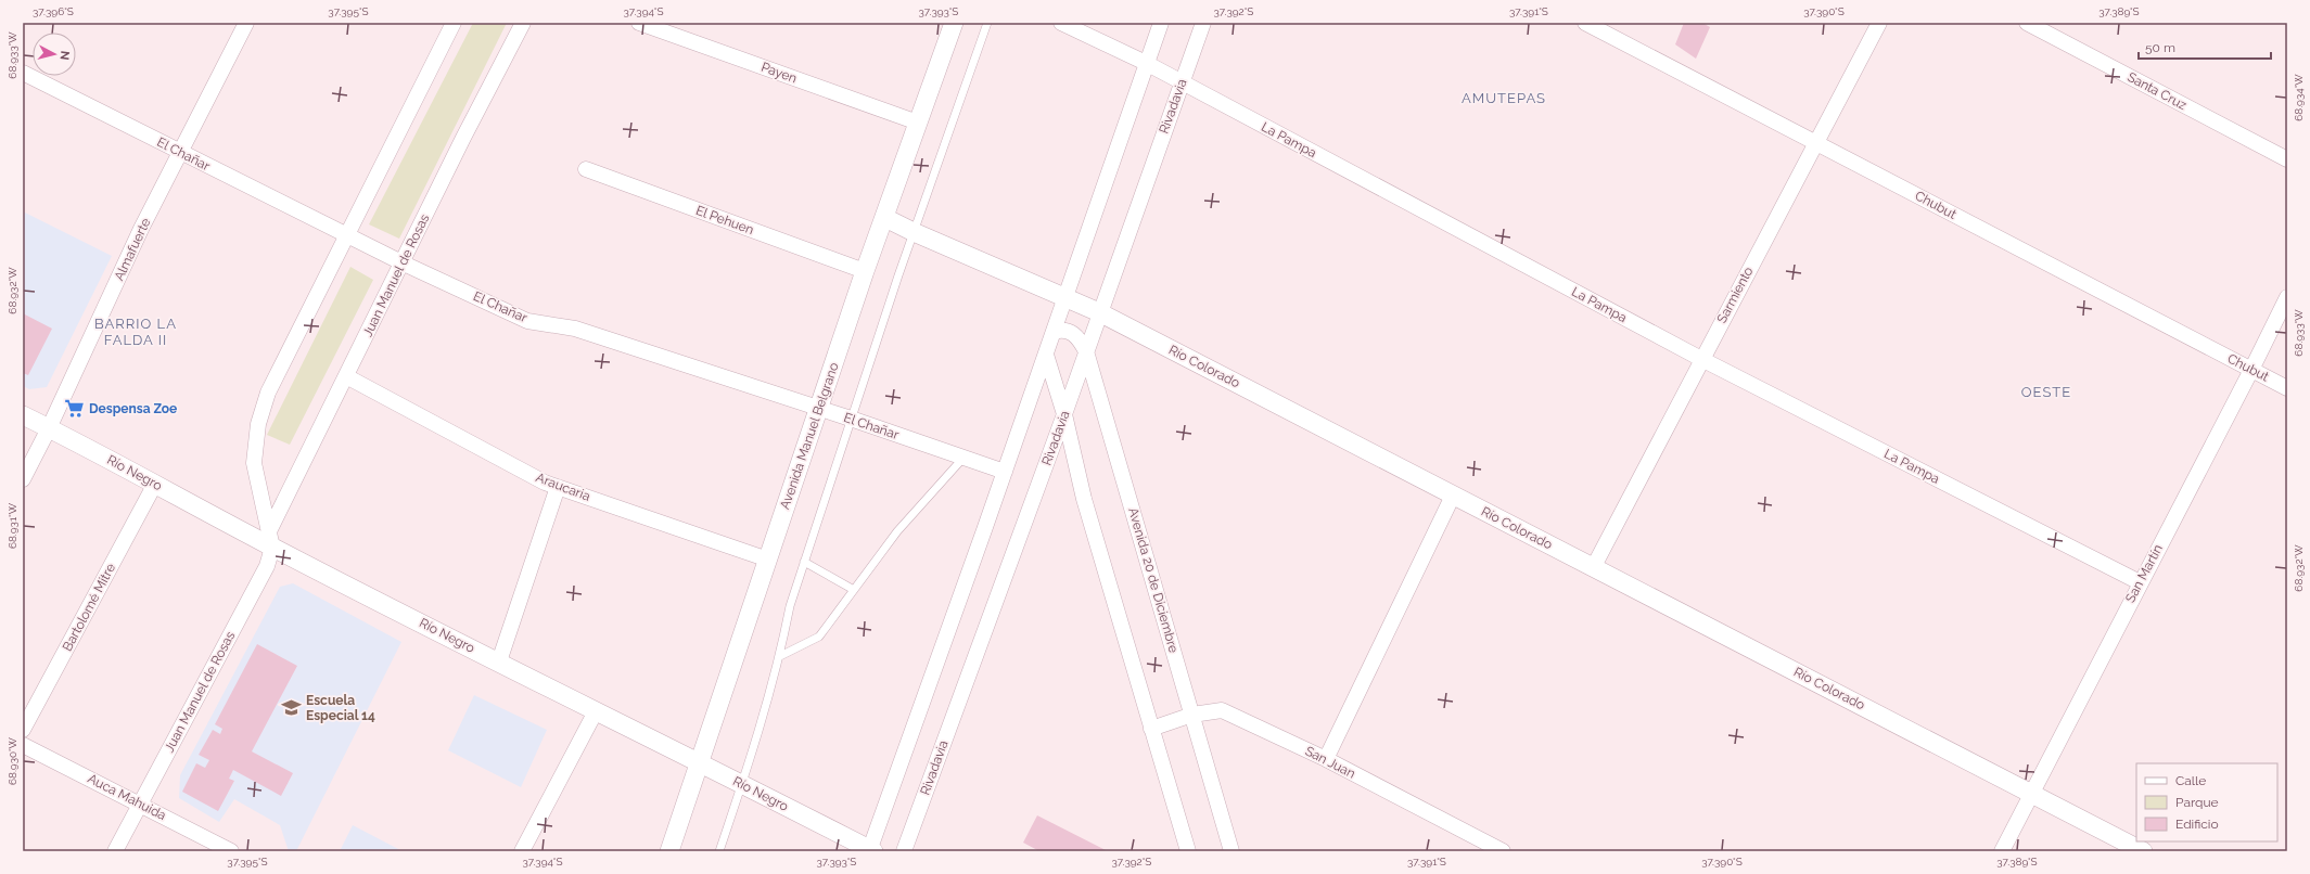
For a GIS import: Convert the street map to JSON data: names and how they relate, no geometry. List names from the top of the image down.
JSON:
{
  "streets": {
    "street": [
      "Payen",
      "Santa Cruz",
      "Rivadavia",
      "La Pampa",
      "El Chañar",
      "Chubut",
      "El Pehuen",
      "Almafuerte",
      "Juan Manuel de Rosas",
      "Sarmiento",
      "Río Colorado",
      "Avenida Manuel Belgrano",
      "Río Negro",
      "Araucaria",
      "San Martín",
      "Avenida 20 de Diciembre",
      "Bartolomé Mitre",
      "San Juan",
      "Auca Mahuida"
    ]
  },
  "crossings": [
    ["Payen", "Avenida Manuel Belgrano"],
    ["Rivadavia", "La Pampa"],
    ["Rivadavia", "Río Colorado"],
    ["Rivadavia", "Avenida 20 de Diciembre"],
    ["La Pampa", "Sarmiento"],
    ["La Pampa", "San Martín"],
    ["El Chañar", "Almafuerte"],
    ["El Chañar", "Juan Manuel de Rosas"],
    ["El Chañar", "Avenida Manuel Belgrano"],
    ["Chubut", "Sarmiento"],
    ["Chubut", "San Martín"],
    ["El Pehuen", "Avenida Manuel Belgrano"],
    ["Almafuerte", "Río Negro"],
    ["Juan Manuel de Rosas", "Río Negro"],
    ["Juan Manuel de Rosas", "Araucaria"],
    ["Juan Manuel de Rosas", "Auca Mahuida"],
    ["Sarmiento", "Río Colorado"],
    ["Río Colorado", "Avenida Manuel Belgrano"],
    ["Río Colorado", "San Martín"],
    ["Avenida Manuel Belgrano", "Río Negro"],
    ["Avenida Manuel Belgrano", "Araucaria"],
    ["Río Negro", "Bartolomé Mitre"],
    ["Avenida 20 de Diciembre", "San Juan"]
  ],
  "districts": ["AMUTEPAS", "BARRIO LA FALDA II", "OESTE"],
  "places": {
    "supermarket": ["Despensa Zoe"],
    "school or university": ["Escuela Especial 14"]
  },
  "legend": ["Calle", "Parque", "Edificio"],
  "scale_bar": "50 m",
  "north": "right",
  "coordinates": [
    "37.396°S",
    "37.395°S",
    "37.394°S",
    "37.393°S",
    "37.392°S",
    "37.391°S",
    "37.390°S",
    "37.389°S",
    "68.933°W",
    "68.934°W",
    "68.932°W",
    "68.931°W",
    "68.930°W"
  ]
}
